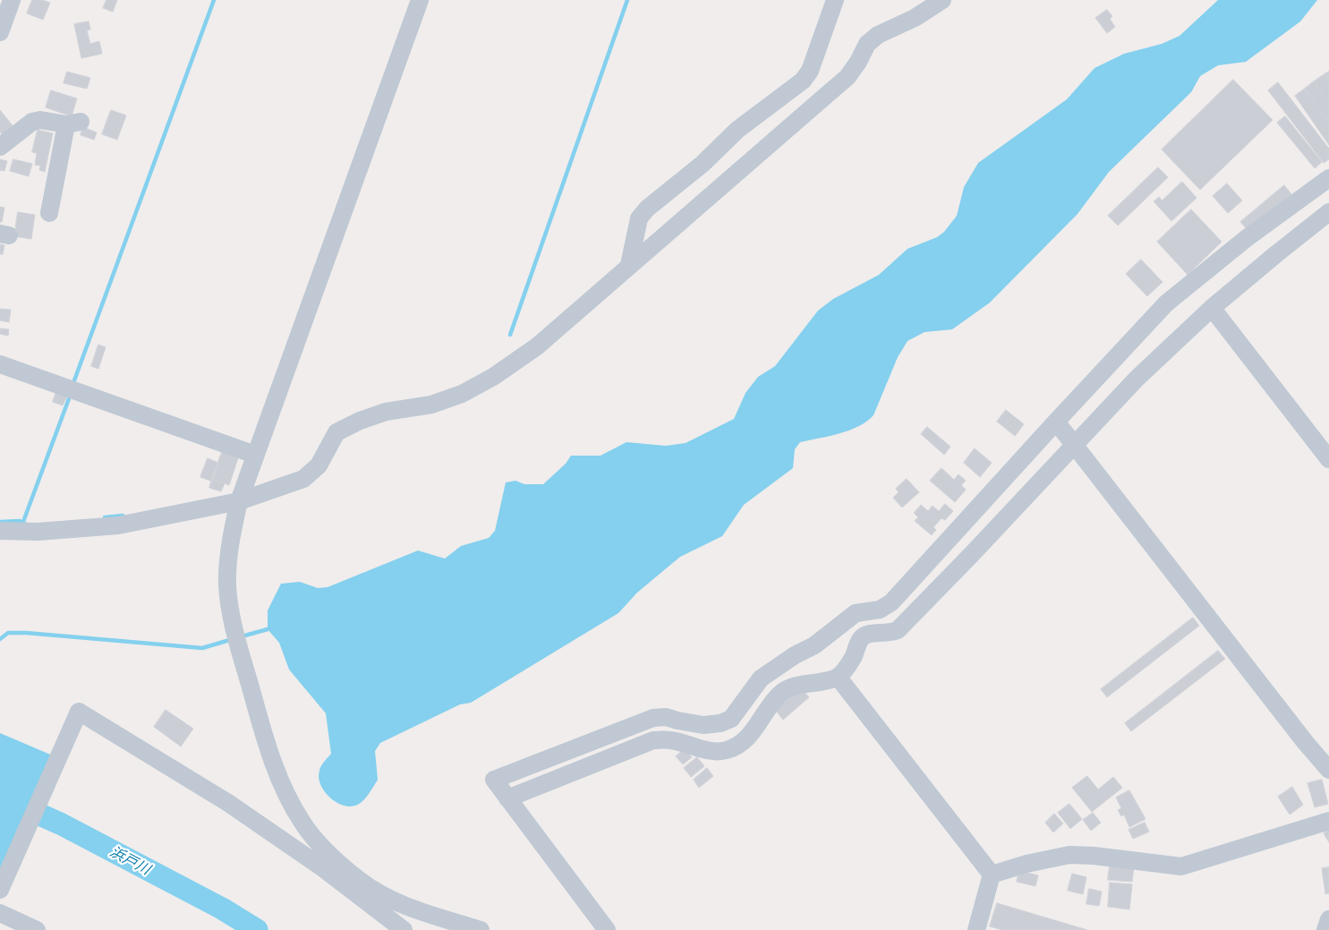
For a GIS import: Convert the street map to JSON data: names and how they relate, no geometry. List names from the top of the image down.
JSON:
{
  "water": ["浜戸川"]
}
